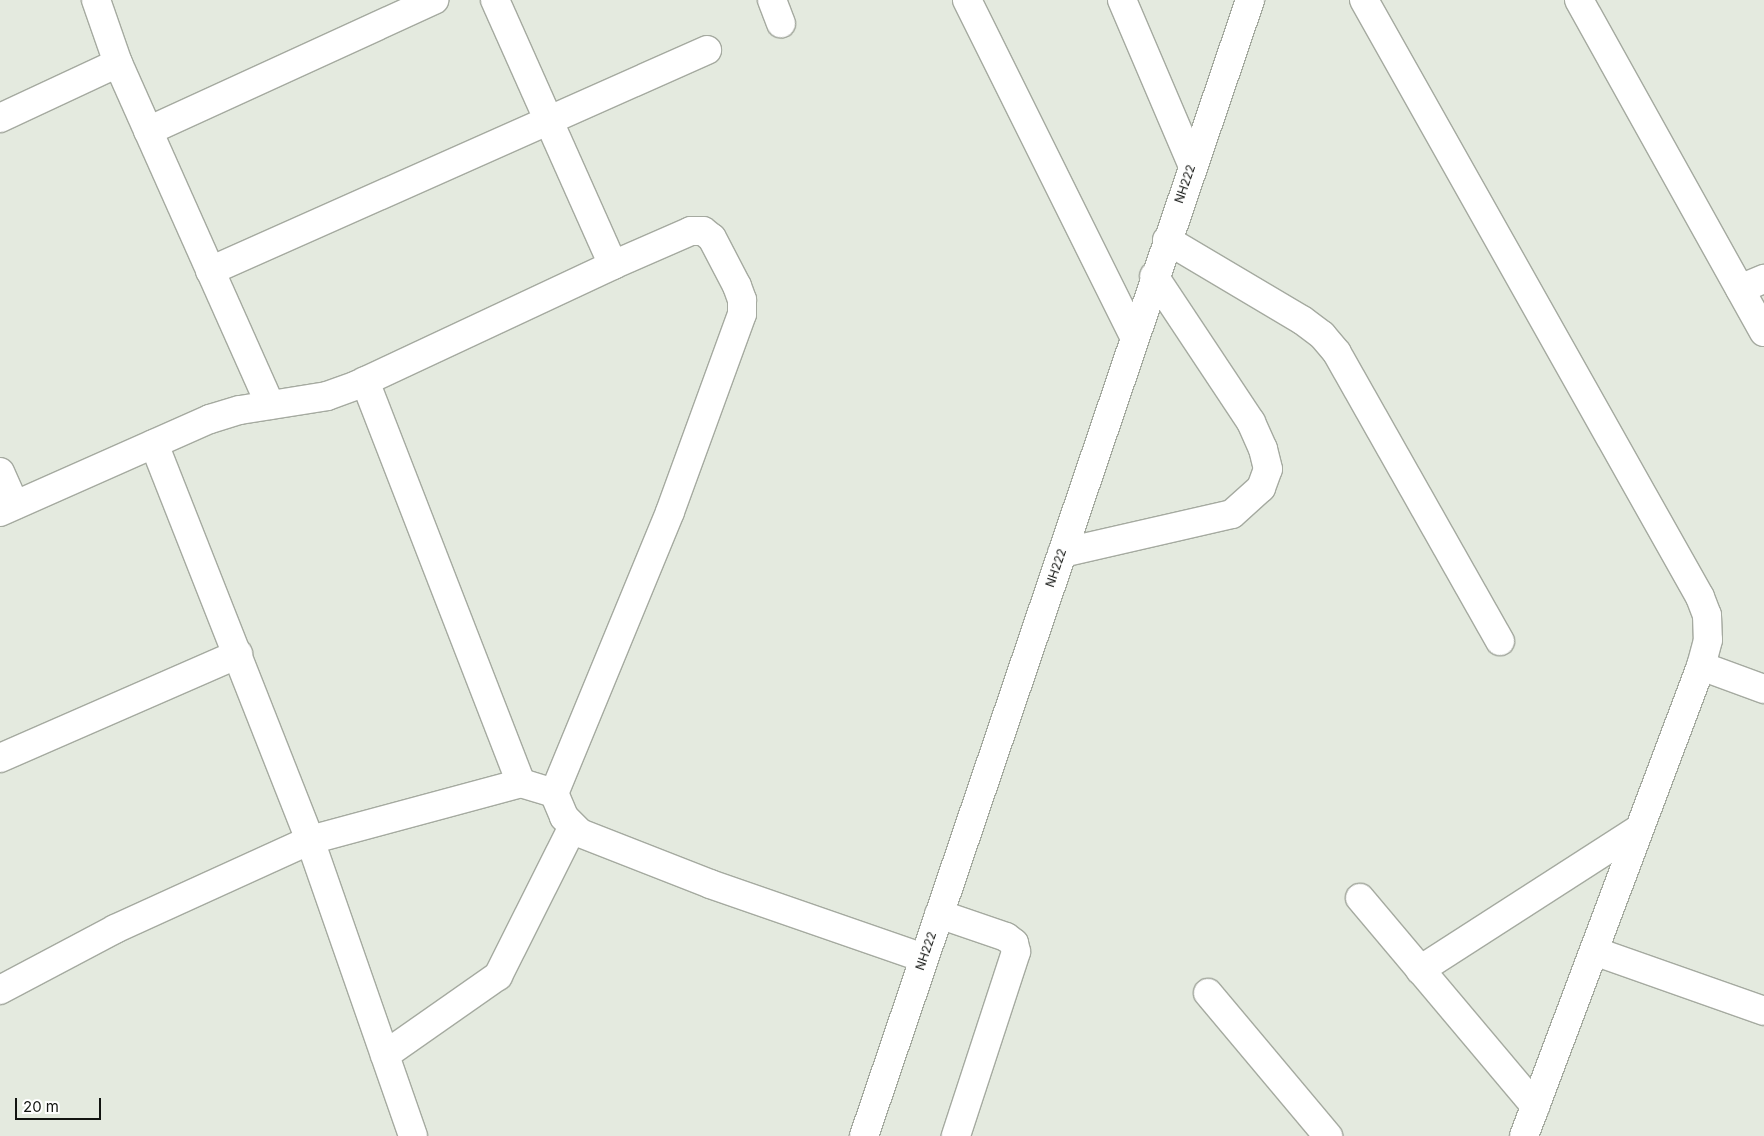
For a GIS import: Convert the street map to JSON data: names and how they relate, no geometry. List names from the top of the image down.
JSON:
{
  "streets": {
    "street": ["NH222"]
  },
  "scale_bar": "20 m"
}
